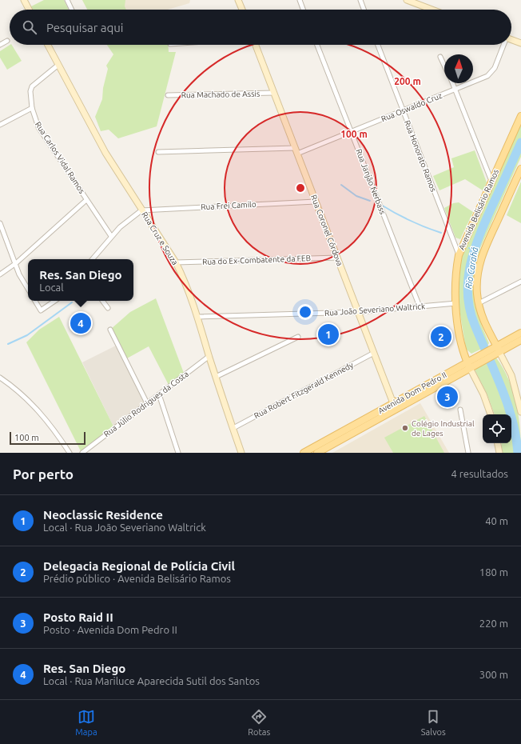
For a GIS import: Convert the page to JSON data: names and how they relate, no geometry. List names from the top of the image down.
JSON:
{
  "streets": {
    "main road": ["Avenida Belisário Ramos", "Avenida Dom Pedro II"],
    "street": [
      "Rua Machado de Assis",
      "Rua Oswaldo Cruz",
      "Rua Honorato Ramos",
      "Rua Carlos Vidal Ramos",
      "Rua Janjão Nerbass",
      "Rua Frei Camilo",
      "Rua Coronel Córdova",
      "Rua Cruz e Souza",
      "Rua do Ex-Combatente da FEB",
      "Rua João Severiano Waltrick",
      "Rua Robert Fitzgerald Kennedy",
      "Rua Júlio Rodrigues da Costa"
    ]
  },
  "crossings": [
    ["Rua Machado de Assis", "Rua Coronel Córdova"],
    ["Rua Oswaldo Cruz", "Rua Honorato Ramos"],
    ["Rua Oswaldo Cruz", "Rua Janjão Nerbass"],
    ["Rua Oswaldo Cruz", "Rua Coronel Córdova"],
    ["Rua Honorato Ramos", "Avenida Belisário Ramos"],
    ["Rua Carlos Vidal Ramos", "Rua Cruz e Souza"],
    ["Rua Janjão Nerbass", "Rua João Severiano Waltrick"],
    ["Rua Frei Camilo", "Rua Coronel Córdova"],
    ["Rua Frei Camilo", "Rua Cruz e Souza"],
    ["Avenida Belisário Ramos", "Rua João Severiano Waltrick"],
    ["Avenida Belisário Ramos", "Avenida Dom Pedro II"],
    ["Rua Coronel Córdova", "Rua do Ex-Combatente da FEB"],
    ["Rua Coronel Córdova", "Rua João Severiano Waltrick"],
    ["Rua Coronel Córdova", "Rua Robert Fitzgerald Kennedy"],
    ["Rua Coronel Córdova", "Avenida Dom Pedro II"],
    ["Rua Cruz e Souza", "Rua do Ex-Combatente da FEB"],
    ["Rua Cruz e Souza", "Rua João Severiano Waltrick"],
    ["Rua Cruz e Souza", "Rua Robert Fitzgerald Kennedy"],
    ["Rua Cruz e Souza", "Rua Júlio Rodrigues da Costa"]
  ],
  "water": ["Rio Carahá"],
  "places": ["Colégio Industrial de Lages"],
  "scale_bar": "100 m",
  "north": "top",
  "page": {
    "search": "Pesquisar aqui",
    "popup": ["Res. San Diego", "Local"],
    "pins": [
      "4",
      "1",
      "2",
      "3"
    ],
    "scale": "100 m",
    "heading": ["Por perto", "4 resultados"],
    "list": [
      {
        "mark": "1",
        "name": "Neoclassic Residence",
        "note": "Local · Rua João Severiano Waltrick",
        "value": "40 m"
      },
      {
        "mark": "2",
        "name": "Delegacia Regional de Polícia Civil",
        "note": "Prédio público · Avenida Belisário Ramos",
        "value": "180 m"
      },
      {
        "mark": "3",
        "name": "Posto Raid II",
        "note": "Posto · Avenida Dom Pedro II",
        "value": "220 m"
      },
      {
        "mark": "4",
        "name": "Res. San Diego",
        "note": "Local · Rua Mariluce Aparecida Sutil dos Santos",
        "value": "300 m"
      }
    ],
    "nav": ["Mapa", "Rotas", "Salvos"]
  },
  "rings": ["200 m", "100 m"]
}
